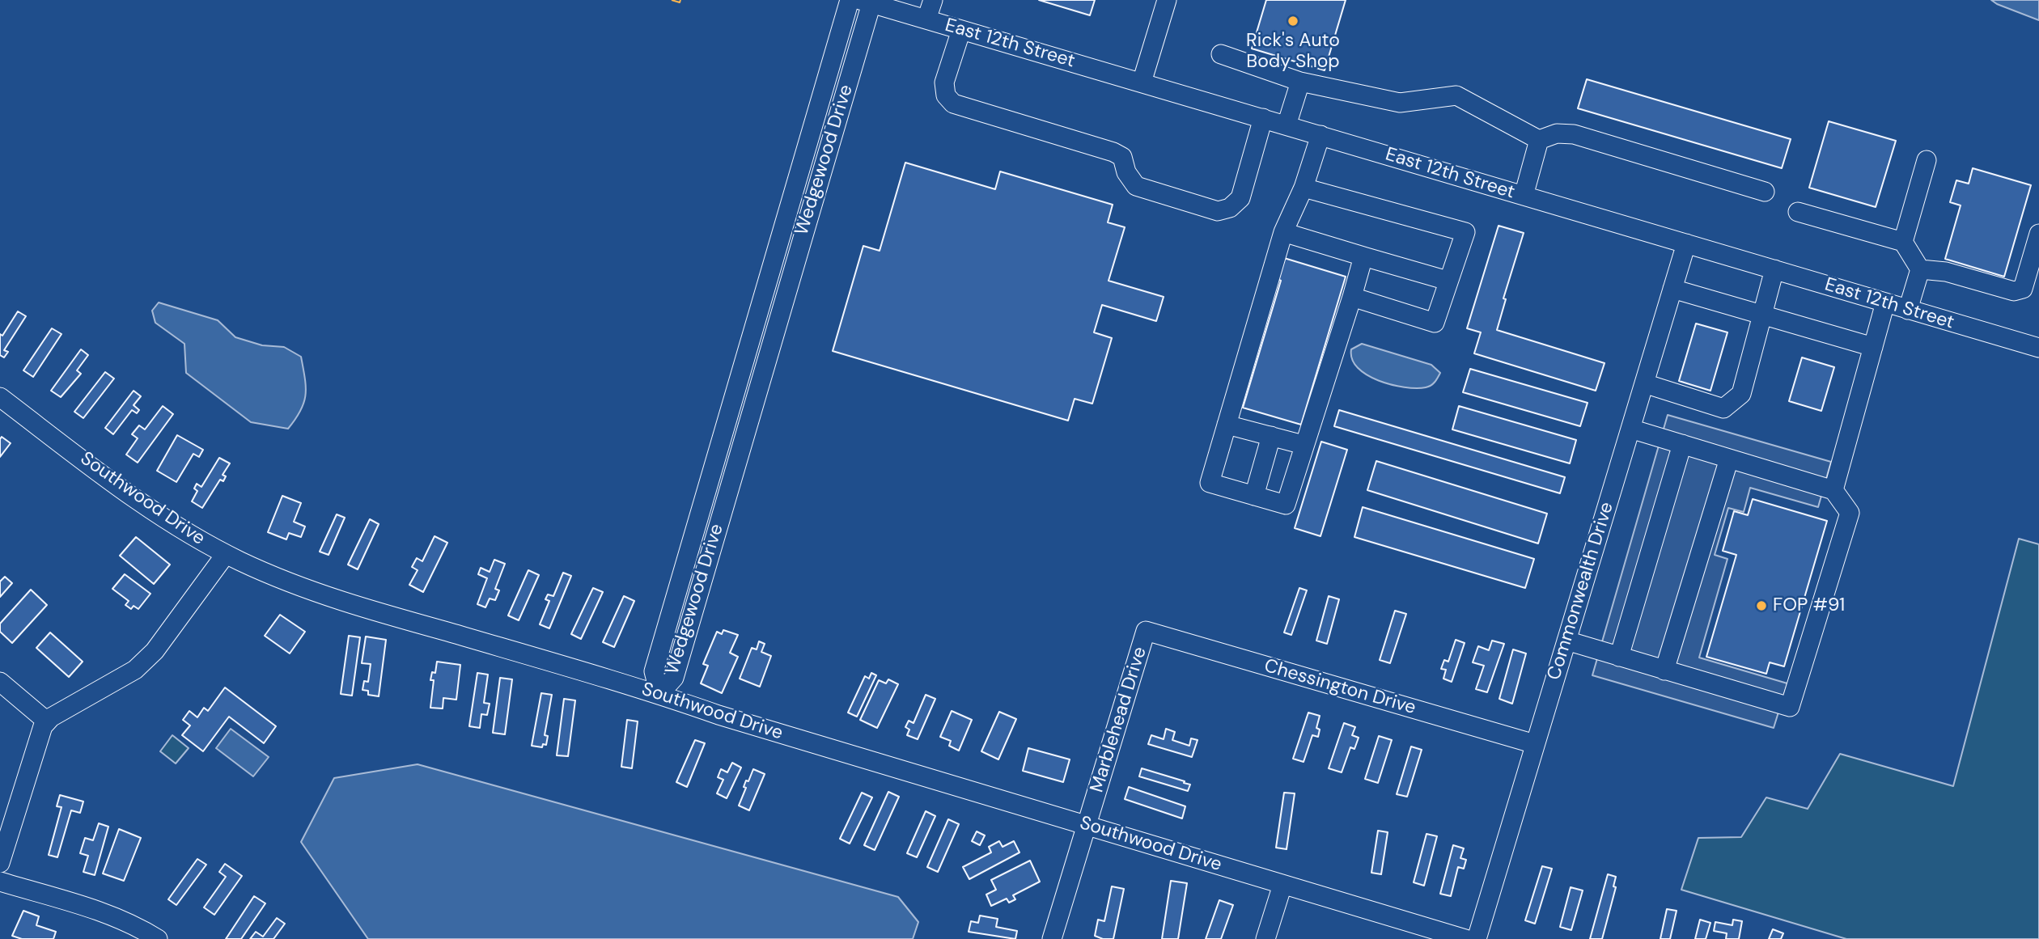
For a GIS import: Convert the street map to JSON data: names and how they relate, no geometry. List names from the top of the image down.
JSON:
{
  "streets": {
    "street": [
      "East 12th Street",
      "Wedgewood Drive",
      "Southwood Drive",
      "Commonwealth Drive",
      "Chessington Drive",
      "Marblehead Drive"
    ]
  },
  "crossings": [
    ["East 12th Street", "Wedgewood Drive"],
    ["East 12th Street", "Commonwealth Drive"],
    ["Wedgewood Drive", "Southwood Drive"],
    ["Southwood Drive", "Marblehead Drive"],
    ["Commonwealth Drive", "Chessington Drive"],
    ["Chessington Drive", "Marblehead Drive"]
  ],
  "places": ["Rick's Auto Body Shop", "FOP #91"]
}
